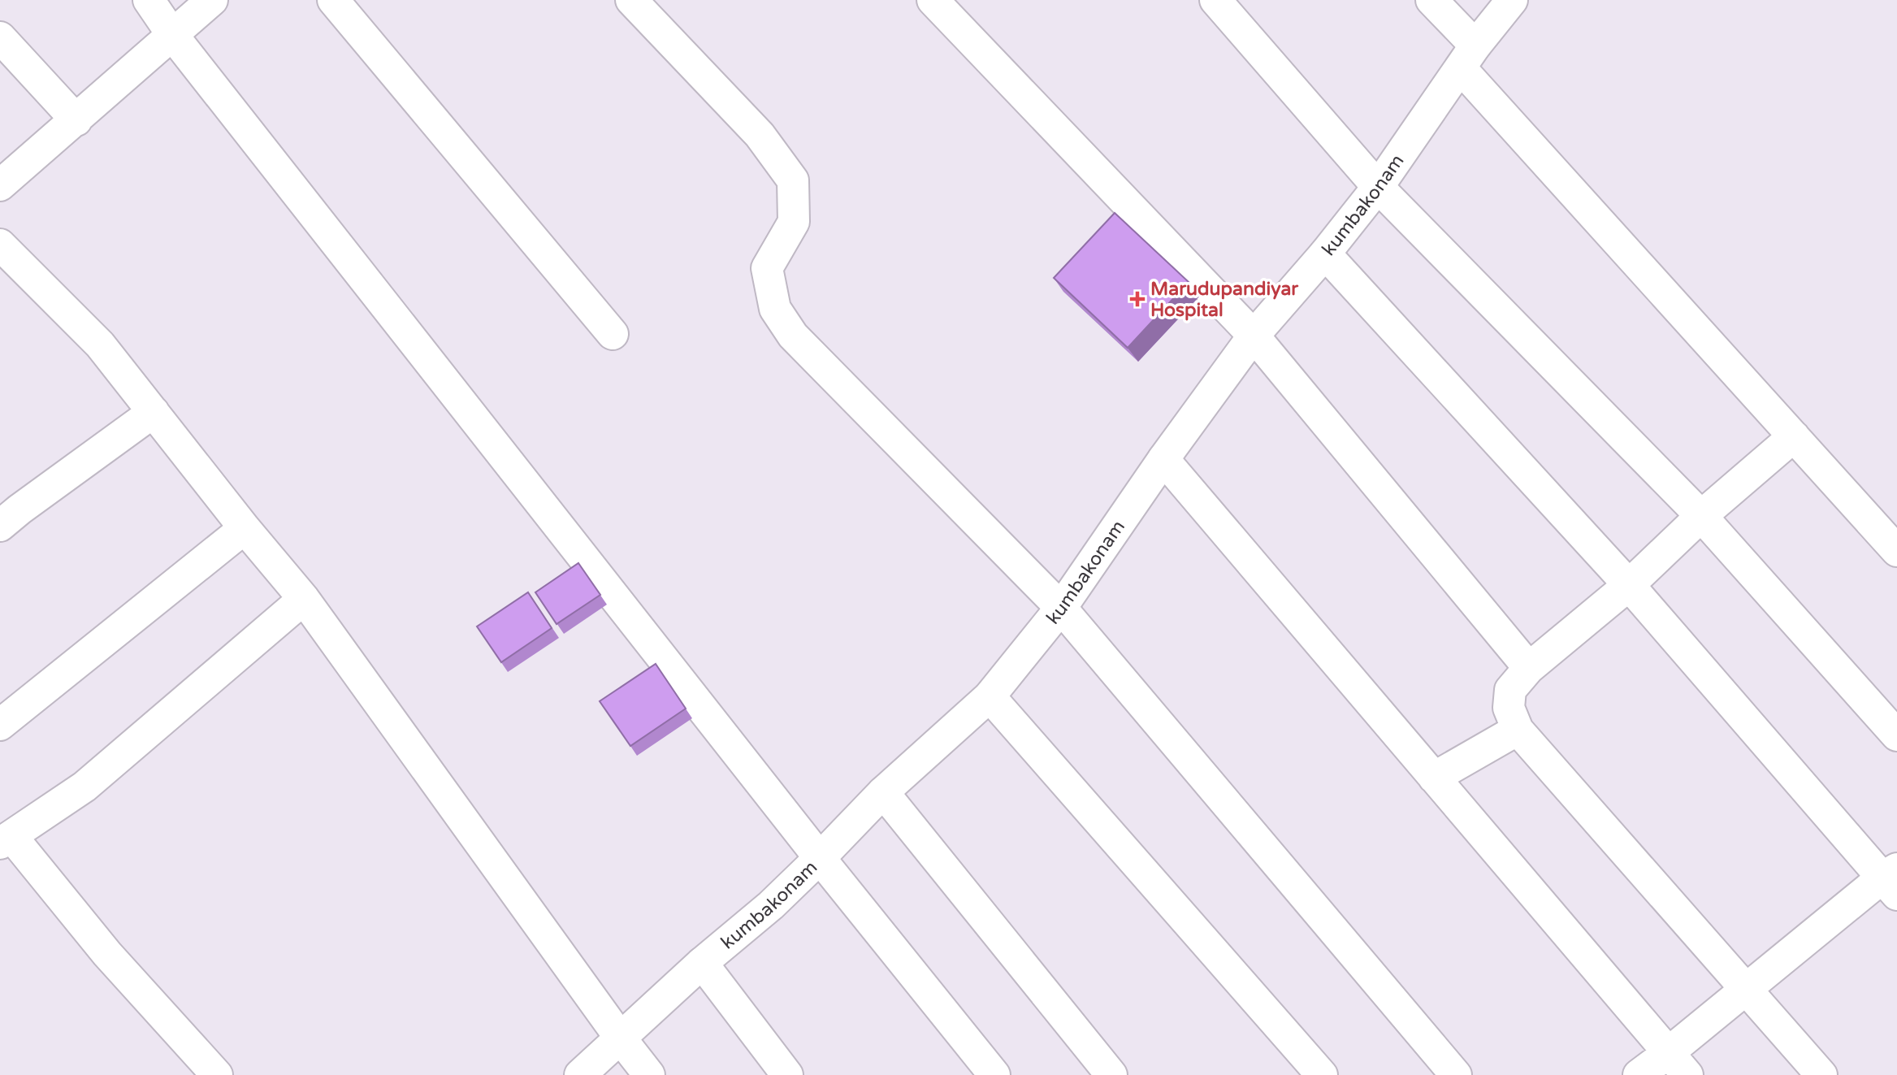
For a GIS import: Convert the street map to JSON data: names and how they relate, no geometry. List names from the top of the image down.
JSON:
{
  "streets": {
    "street": ["kumbakonam"]
  },
  "places": {
    "health": ["Marudupandiyar Hospital"]
  }
}
